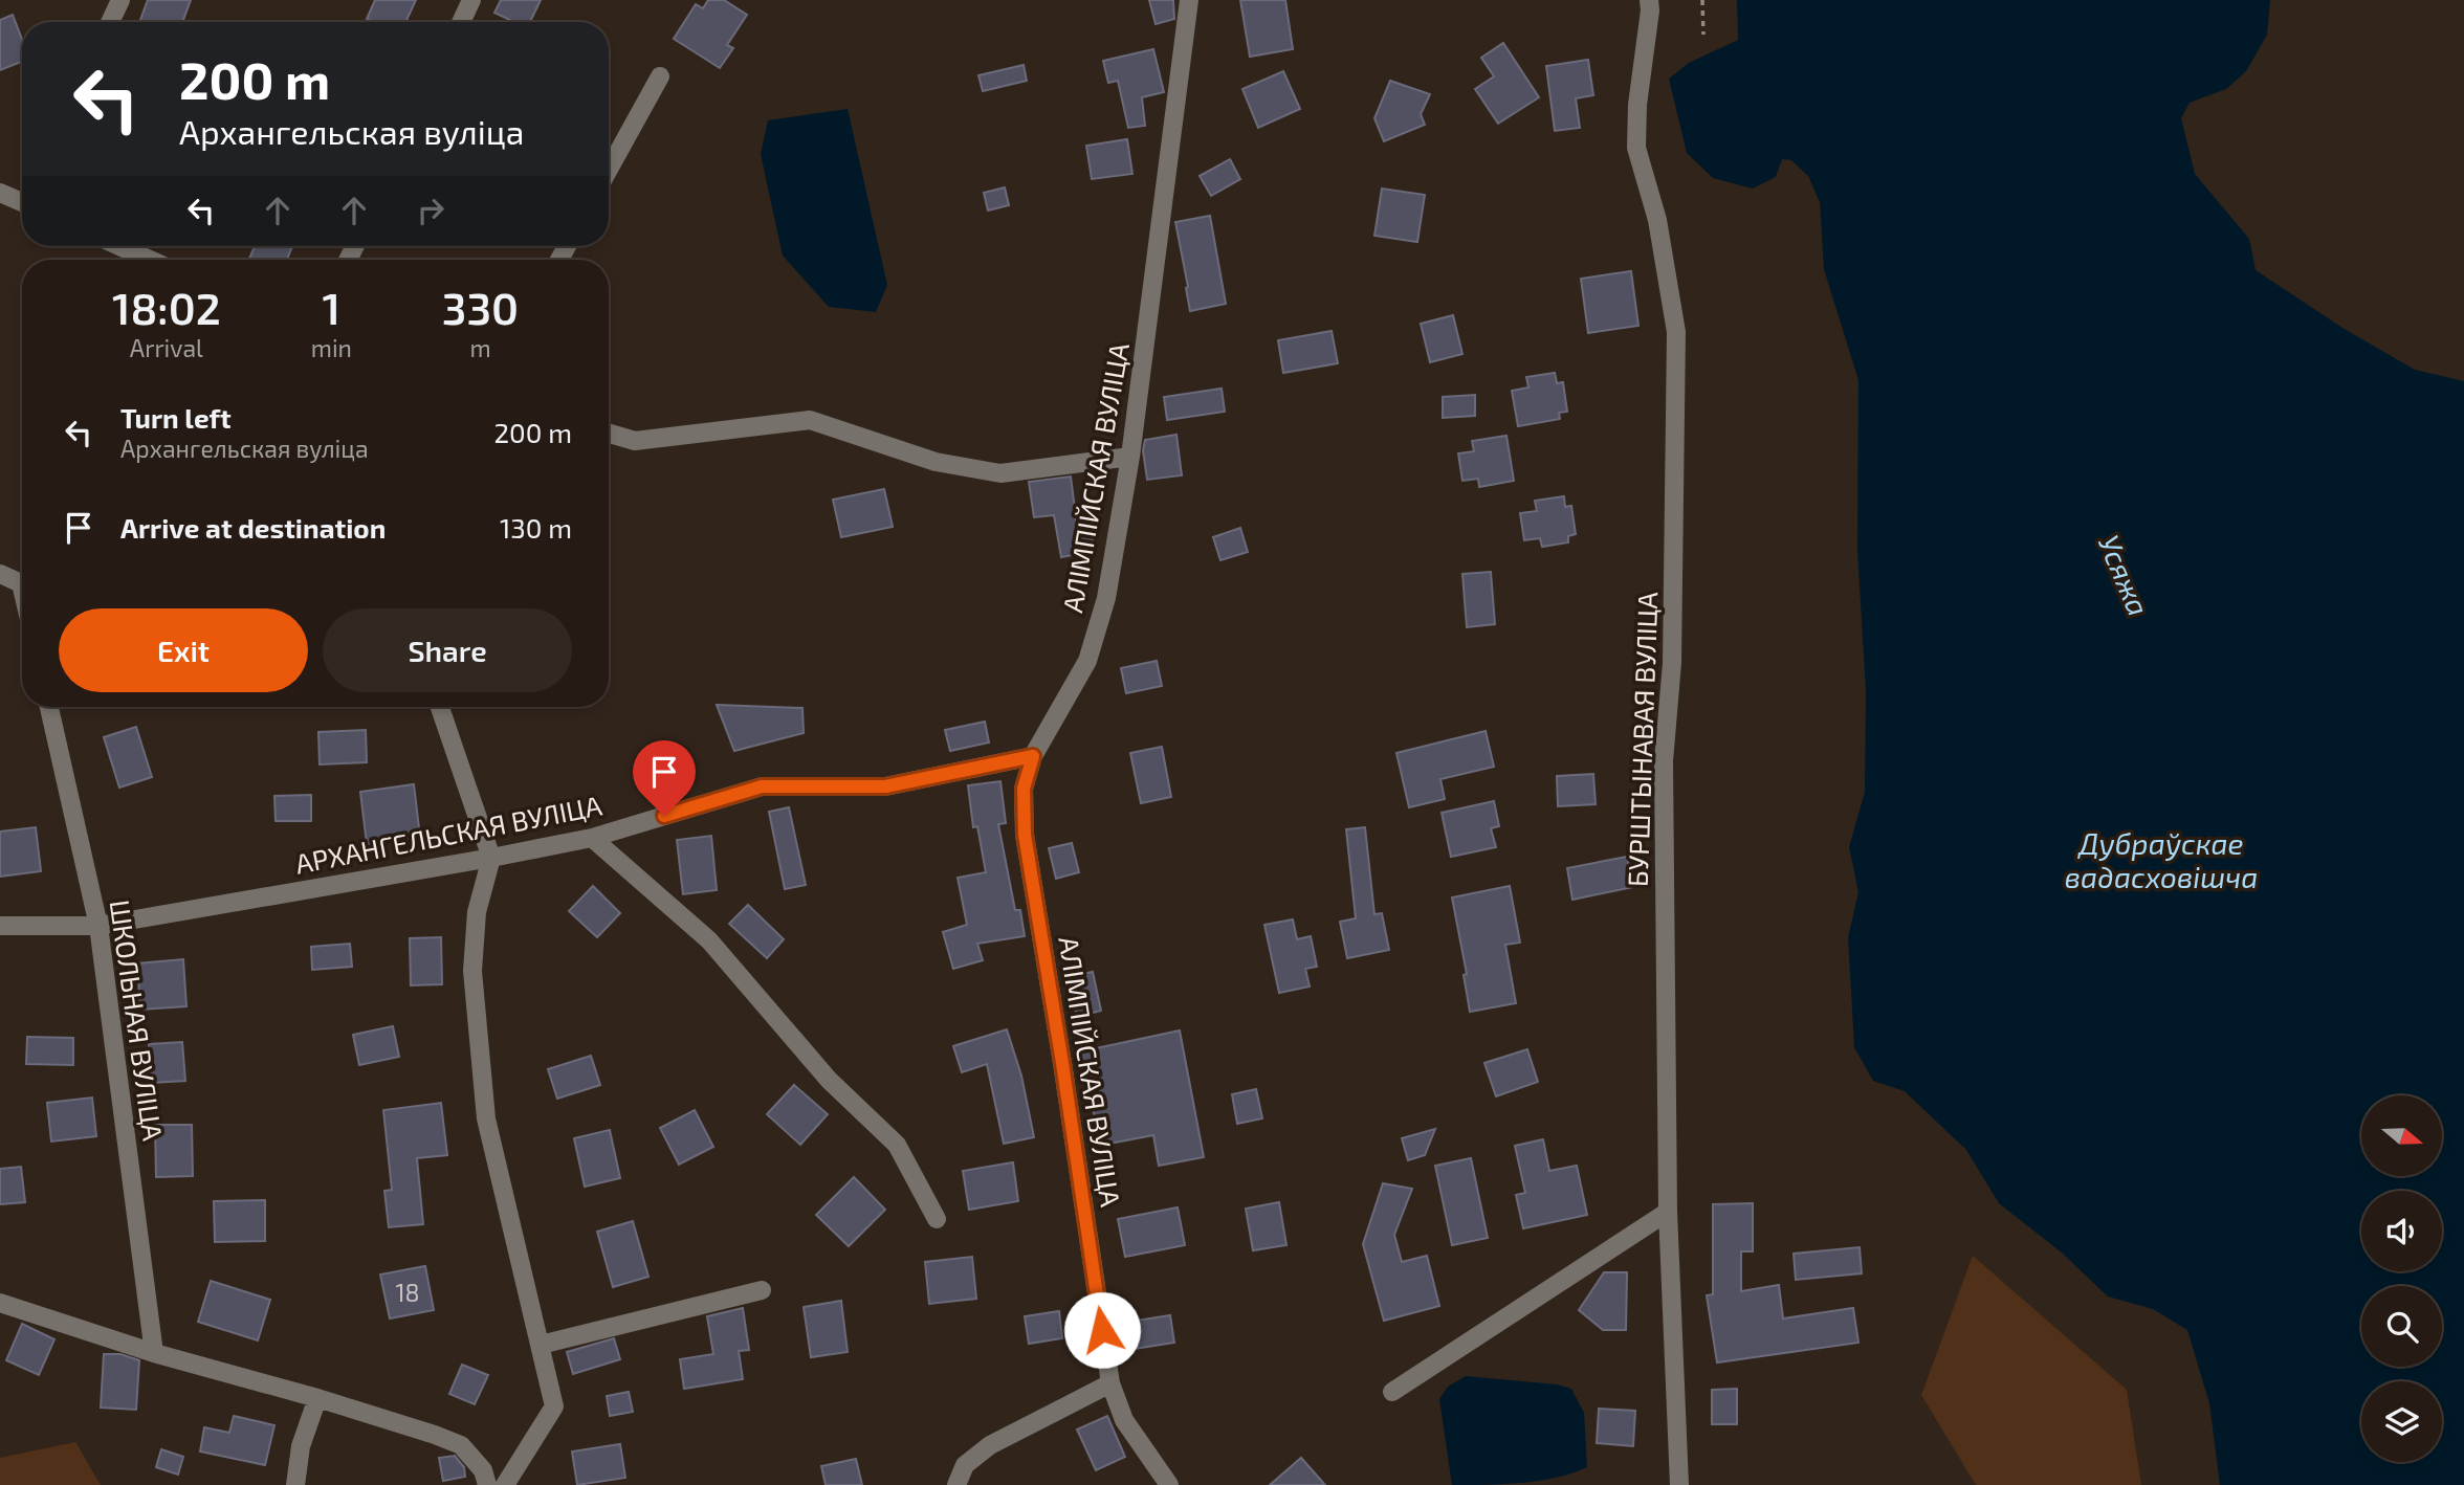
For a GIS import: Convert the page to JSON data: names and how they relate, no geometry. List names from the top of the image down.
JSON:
{
  "streets": {
    "street": [
      "АЛІМПІЙСКАЯ ВУЛІЦА",
      "БУРШТЫНАВАЯ ВУЛІЦА",
      "АРХАНГЕЛЬСКАЯ ВУЛІЦА",
      "ШКОЛЬНАЯ ВУЛІЦА"
    ]
  },
  "crossings": [
    ["АЛІМПІЙСКАЯ ВУЛІЦА", "АРХАНГЕЛЬСКАЯ ВУЛІЦА"],
    ["АРХАНГЕЛЬСКАЯ ВУЛІЦА", "ШКОЛЬНАЯ ВУЛІЦА"]
  ],
  "water": ["Усяжа", "Дубраўскае вадасховішча"],
  "house_numbers": ["18"],
  "north": "right",
  "page": {
    "turn": ["200 m", "Архангельская вуліца"],
    "eta": [
      "18:02",
      "Arrival",
      "1",
      "min",
      "330",
      "m"
    ],
    "list": [
      {
        "name": "Turn left",
        "note": "Архангельская вуліца",
        "value": "200 m"
      },
      {
        "name": "Arrive at destination",
        "value": "130 m"
      }
    ],
    "buttons": ["Exit", "Share"]
  }
}
